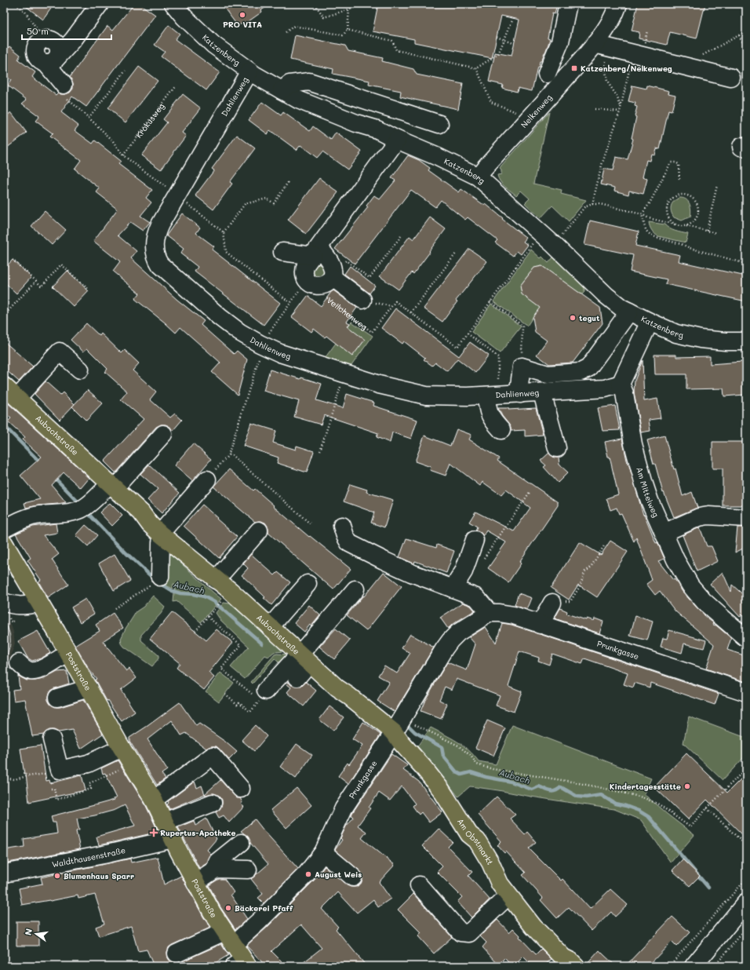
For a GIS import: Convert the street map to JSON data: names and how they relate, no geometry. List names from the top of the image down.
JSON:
{
  "streets": {
    "main road": ["Aubachstraße", "Poststraße", "Am Obstmarkt"],
    "street": [
      "Katzenberg",
      "Dahlienweg",
      "Nelkenweg",
      "Am Mittelweg",
      "Prunkgasse",
      "Waldthausenstraße"
    ],
    "path": ["Krokusweg", "Veilchenweg"]
  },
  "crossings": [
    ["Katzenberg", "Dahlienweg"],
    ["Katzenberg", "Nelkenweg"],
    ["Dahlienweg", "Am Mittelweg"],
    ["Aubachstraße", "Prunkgasse"],
    ["Aubachstraße", "Am Obstmarkt"],
    ["Prunkgasse", "Poststraße"],
    ["Poststraße", "Waldthausenstraße"]
  ],
  "water": ["Aubach"],
  "places": {
    "other": [
      "PRO VITA",
      "tegut",
      "Kindertagesstätte",
      "August Weis",
      "Blumenhaus Sparr",
      "Bäckerei Pfaff"
    ],
    "transit": ["Katzenberg/Nelkenweg"],
    "health": ["Rupertus-Apotheke"]
  },
  "scale_bar": "50 m",
  "north": "left"
}
